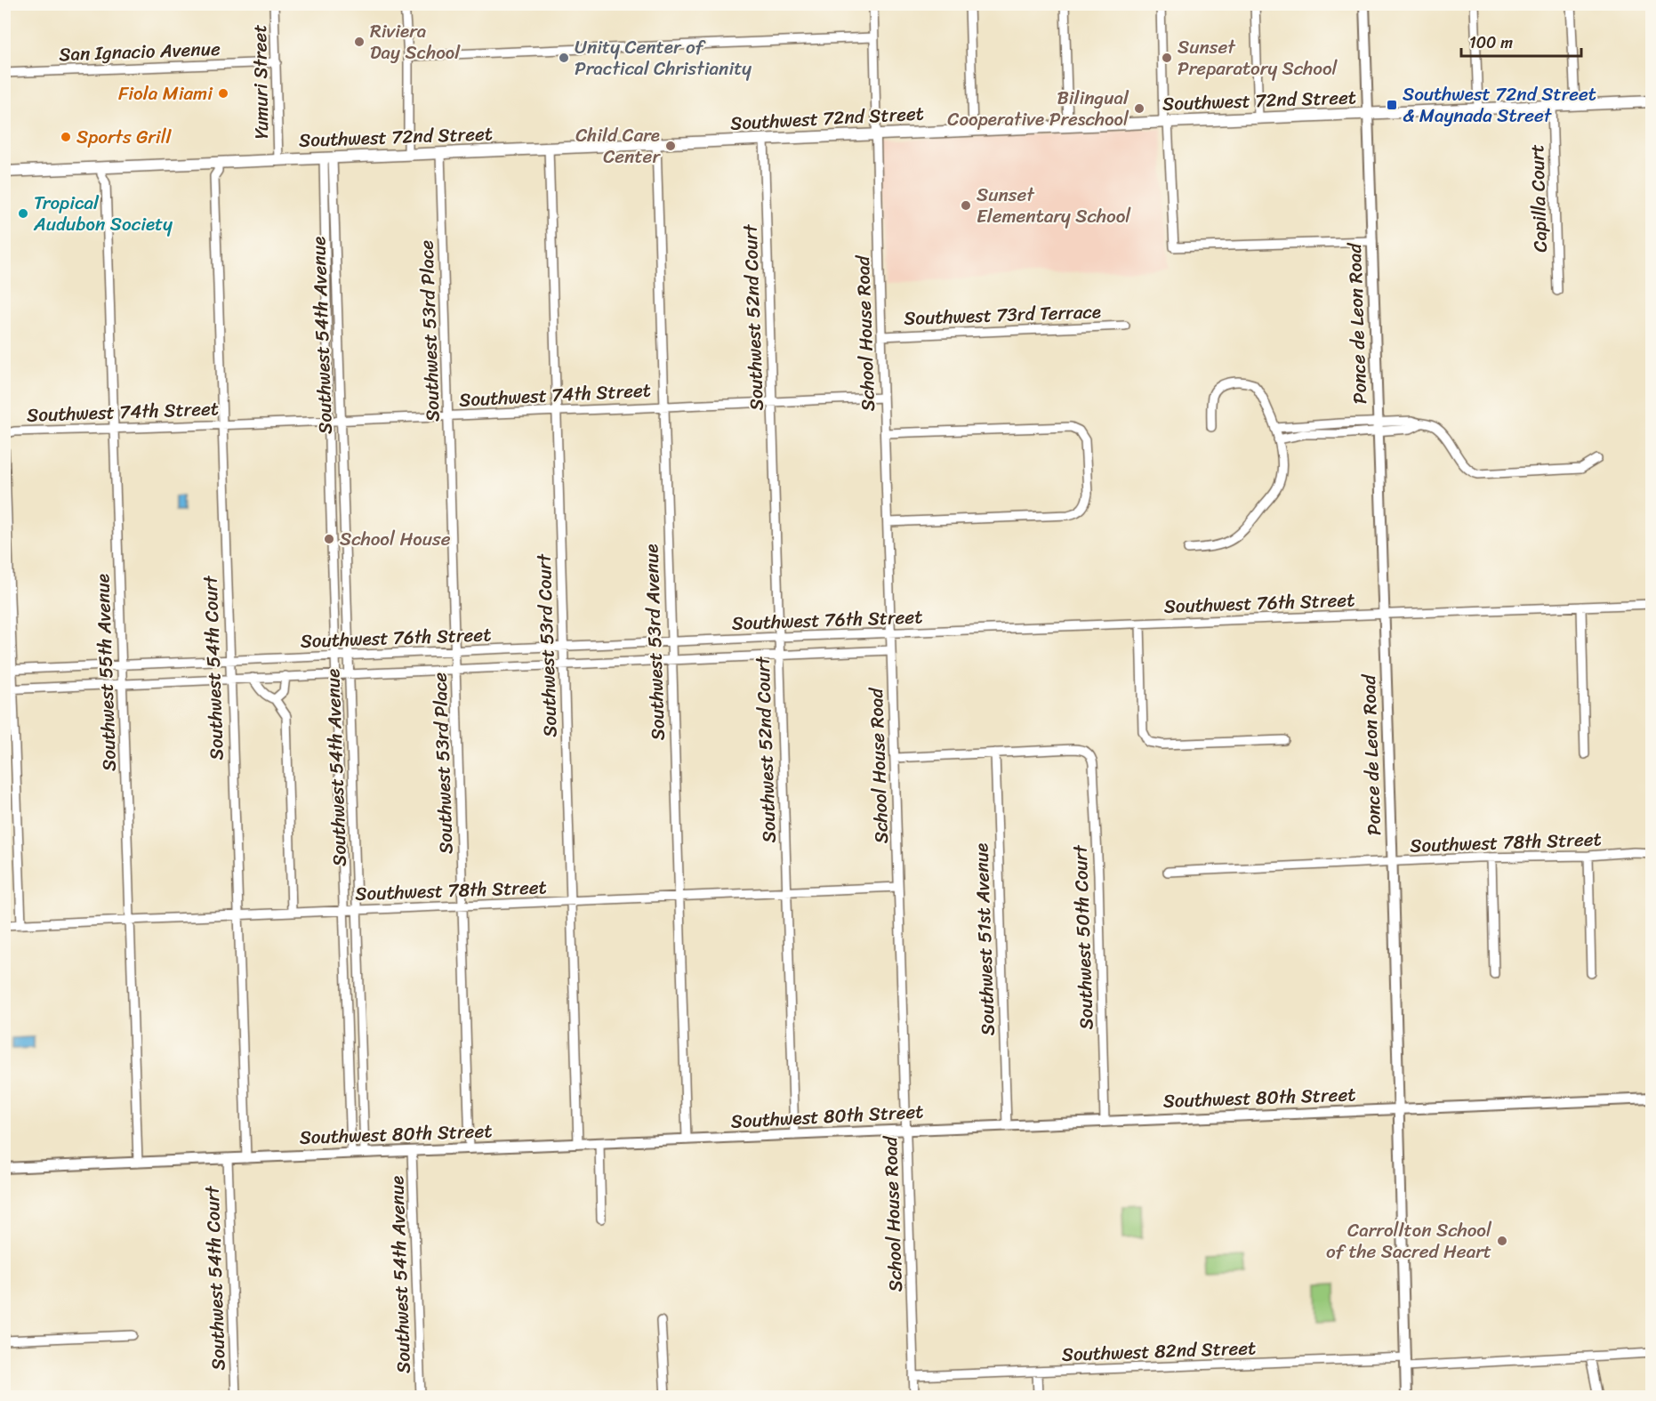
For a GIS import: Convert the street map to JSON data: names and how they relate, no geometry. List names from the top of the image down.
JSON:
{
  "streets": {
    "main road": ["Southwest 72nd Street"],
    "street": [
      "San Ignacio Avenue",
      "Yumuri Street",
      "Capilla Court",
      "Southwest 73rd Terrace",
      "Southwest 52nd Court",
      "Ponce de Leon Road",
      "Southwest 53rd Place",
      "School House Road",
      "Southwest 54th Avenue",
      "Southwest 74th Street",
      "Southwest 76th Street",
      "Southwest 53rd Avenue",
      "Southwest 53rd Court",
      "Southwest 54th Court",
      "Southwest 55th Avenue",
      "Southwest 78th Street",
      "Southwest 50th Court",
      "Southwest 51st Avenue",
      "Southwest 80th Street",
      "Southwest 82nd Street"
    ]
  },
  "crossings": [
    ["San Ignacio Avenue", "Yumuri Street"],
    ["Yumuri Street", "Southwest 72nd Street"],
    ["Southwest 72nd Street", "Capilla Court"],
    ["Southwest 72nd Street", "Southwest 52nd Court"],
    ["Southwest 72nd Street", "Ponce de Leon Road"],
    ["Southwest 72nd Street", "Southwest 53rd Place"],
    ["Southwest 72nd Street", "School House Road"],
    ["Southwest 72nd Street", "Southwest 54th Avenue"],
    ["Southwest 72nd Street", "Southwest 53rd Avenue"],
    ["Southwest 72nd Street", "Southwest 53rd Court"],
    ["Southwest 72nd Street", "Southwest 54th Court"],
    ["Southwest 72nd Street", "Southwest 55th Avenue"],
    ["Southwest 73rd Terrace", "School House Road"],
    ["Southwest 52nd Court", "Southwest 74th Street"],
    ["Southwest 52nd Court", "Southwest 76th Street"],
    ["Southwest 52nd Court", "Southwest 78th Street"],
    ["Southwest 52nd Court", "Southwest 80th Street"],
    ["Ponce de Leon Road", "Southwest 76th Street"],
    ["Ponce de Leon Road", "Southwest 78th Street"],
    ["Ponce de Leon Road", "Southwest 80th Street"],
    ["Ponce de Leon Road", "Southwest 82nd Street"],
    ["Southwest 53rd Place", "Southwest 74th Street"],
    ["Southwest 53rd Place", "Southwest 76th Street"],
    ["Southwest 53rd Place", "Southwest 78th Street"],
    ["Southwest 53rd Place", "Southwest 80th Street"],
    ["School House Road", "Southwest 74th Street"],
    ["School House Road", "Southwest 76th Street"],
    ["School House Road", "Southwest 78th Street"],
    ["School House Road", "Southwest 80th Street"],
    ["School House Road", "Southwest 82nd Street"],
    ["Southwest 54th Avenue", "Southwest 74th Street"],
    ["Southwest 54th Avenue", "Southwest 76th Street"],
    ["Southwest 54th Avenue", "Southwest 78th Street"],
    ["Southwest 54th Avenue", "Southwest 80th Street"],
    ["Southwest 74th Street", "Southwest 53rd Avenue"],
    ["Southwest 74th Street", "Southwest 53rd Court"],
    ["Southwest 74th Street", "Southwest 54th Court"],
    ["Southwest 74th Street", "Southwest 55th Avenue"],
    ["Southwest 76th Street", "Southwest 53rd Avenue"],
    ["Southwest 76th Street", "Southwest 53rd Court"],
    ["Southwest 76th Street", "Southwest 54th Court"],
    ["Southwest 76th Street", "Southwest 55th Avenue"],
    ["Southwest 53rd Avenue", "Southwest 78th Street"],
    ["Southwest 53rd Avenue", "Southwest 80th Street"],
    ["Southwest 53rd Court", "Southwest 78th Street"],
    ["Southwest 53rd Court", "Southwest 80th Street"],
    ["Southwest 54th Court", "Southwest 78th Street"],
    ["Southwest 54th Court", "Southwest 80th Street"],
    ["Southwest 55th Avenue", "Southwest 78th Street"],
    ["Southwest 55th Avenue", "Southwest 80th Street"],
    ["Southwest 50th Court", "Southwest 51st Avenue"],
    ["Southwest 50th Court", "Southwest 80th Street"],
    ["Southwest 51st Avenue", "Southwest 80th Street"]
  ],
  "places": {
    "other": [
      "Riviera Day School",
      "Unity Center of Practical Christianity",
      "Sunset Preparatory School",
      "Fiola Miami",
      "Bilingual Cooperative Preschool",
      "Sports Grill",
      "Child Care Center",
      "Sunset Elementary School",
      "Tropical Audubon Society",
      "School House",
      "Carrollton School of the Sacred Heart"
    ],
    "transit": ["Southwest 72nd Street & Maynada Street"]
  },
  "scale_bar": "100 m"
}
